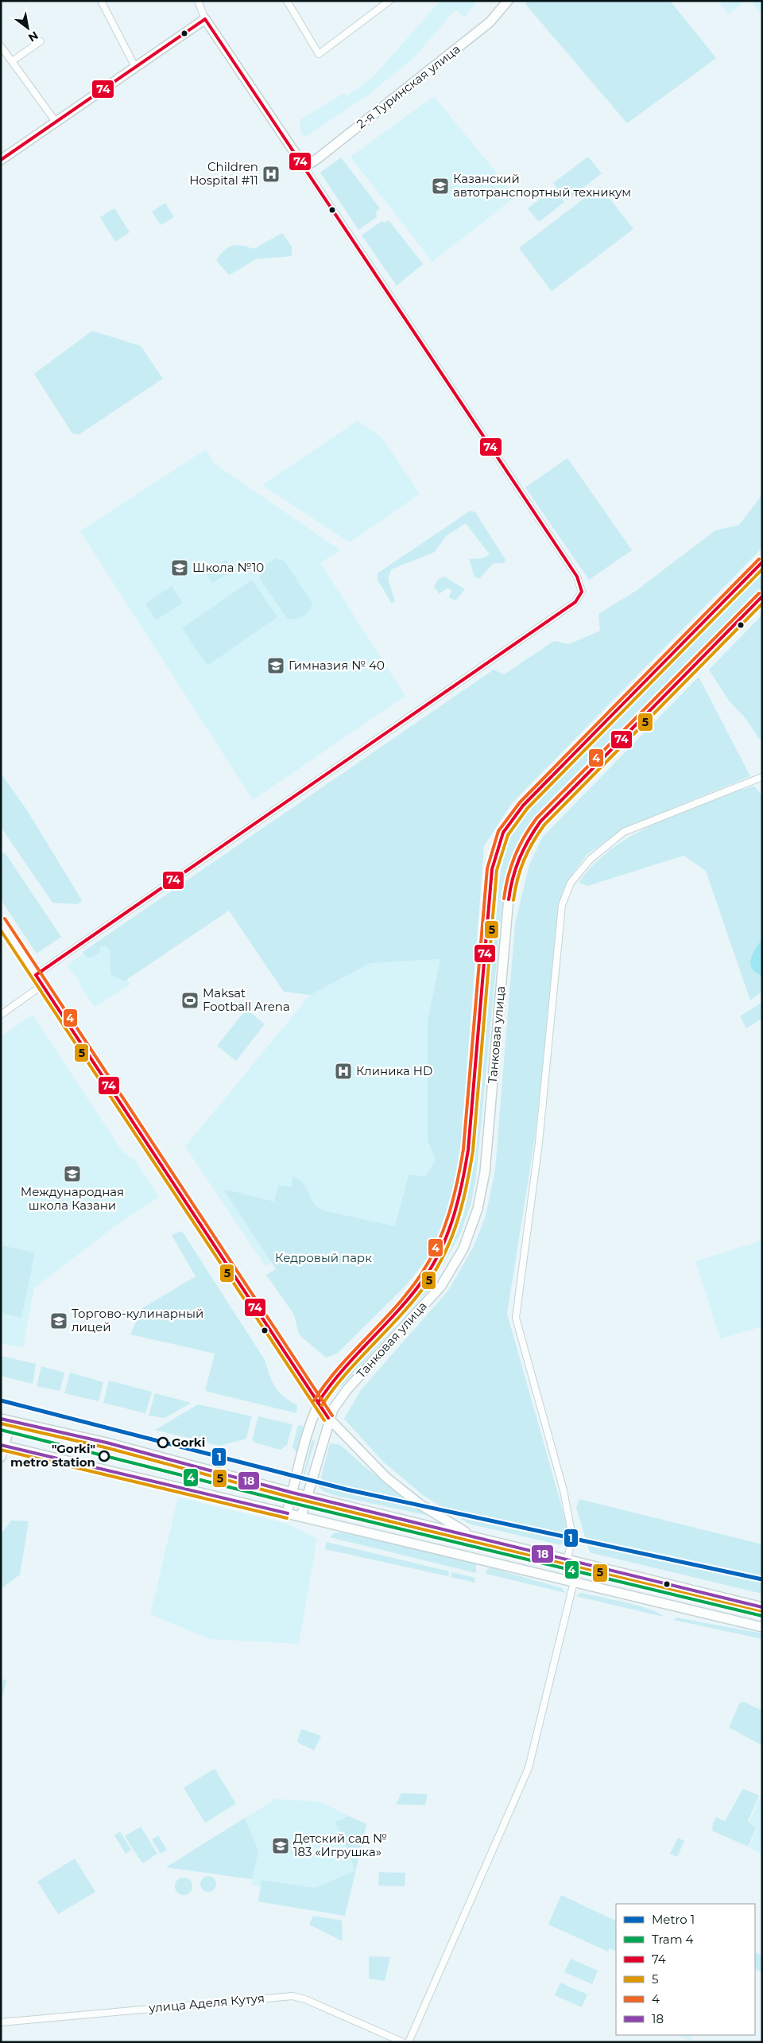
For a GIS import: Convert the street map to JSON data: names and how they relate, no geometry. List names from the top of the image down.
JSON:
{
  "streets": {
    "main road": ["2-я Туринская улица", "Танковая улица"],
    "street": ["улица Аделя Кутуя"]
  },
  "parks": ["Кедровый парк"],
  "places": {
    "hospital": ["Children Hospital #11", "Клиника HD"],
    "school or university": [
      "Казанский автотранспортный техникум",
      "Школа №10",
      "Гимназия № 40",
      "Международная школа Казани",
      "Торгово-кулинарный лицей",
      "Детский сад № 183 «Игрушка»"
    ],
    "sports": ["Maksat Football Arena"],
    "other": ["Gorki", "\"Gorki\" metro station"]
  },
  "lines": [
    "transit line 74",
    "transit line 4",
    "transit line 5",
    "metro line 1",
    "transit line 18",
    "tram line 4"
  ],
  "legend": [
    "Metro 1",
    "Tram 4",
    "74",
    "5",
    "4",
    "18"
  ],
  "north": "bottom right"
}
